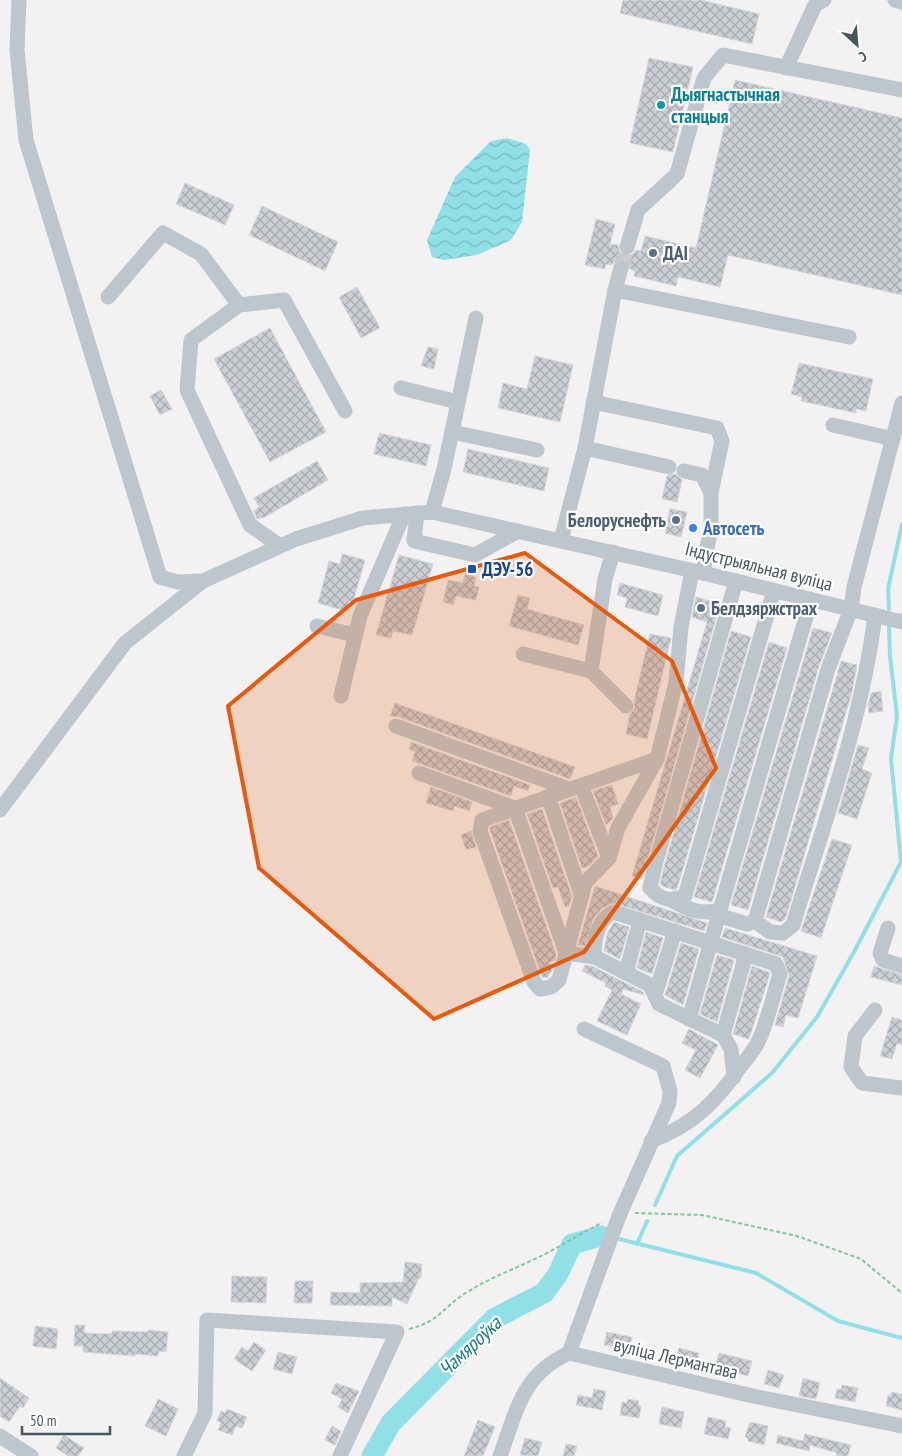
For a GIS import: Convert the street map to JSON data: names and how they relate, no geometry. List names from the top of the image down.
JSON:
{
  "streets": {
    "street": ["Індустрыяльная вуліца", "вуліца Лермантава"]
  },
  "water": ["Чамяроўка"],
  "places": {
    "other": [
      "Дыягнастычная станцыя",
      "ДАІ",
      "Белоруснефть",
      "Автосеть",
      "Белдзяржстрах"
    ],
    "transit": ["ДЭУ-56"]
  },
  "scale_bar": "50 m",
  "north": "bottom right"
}
